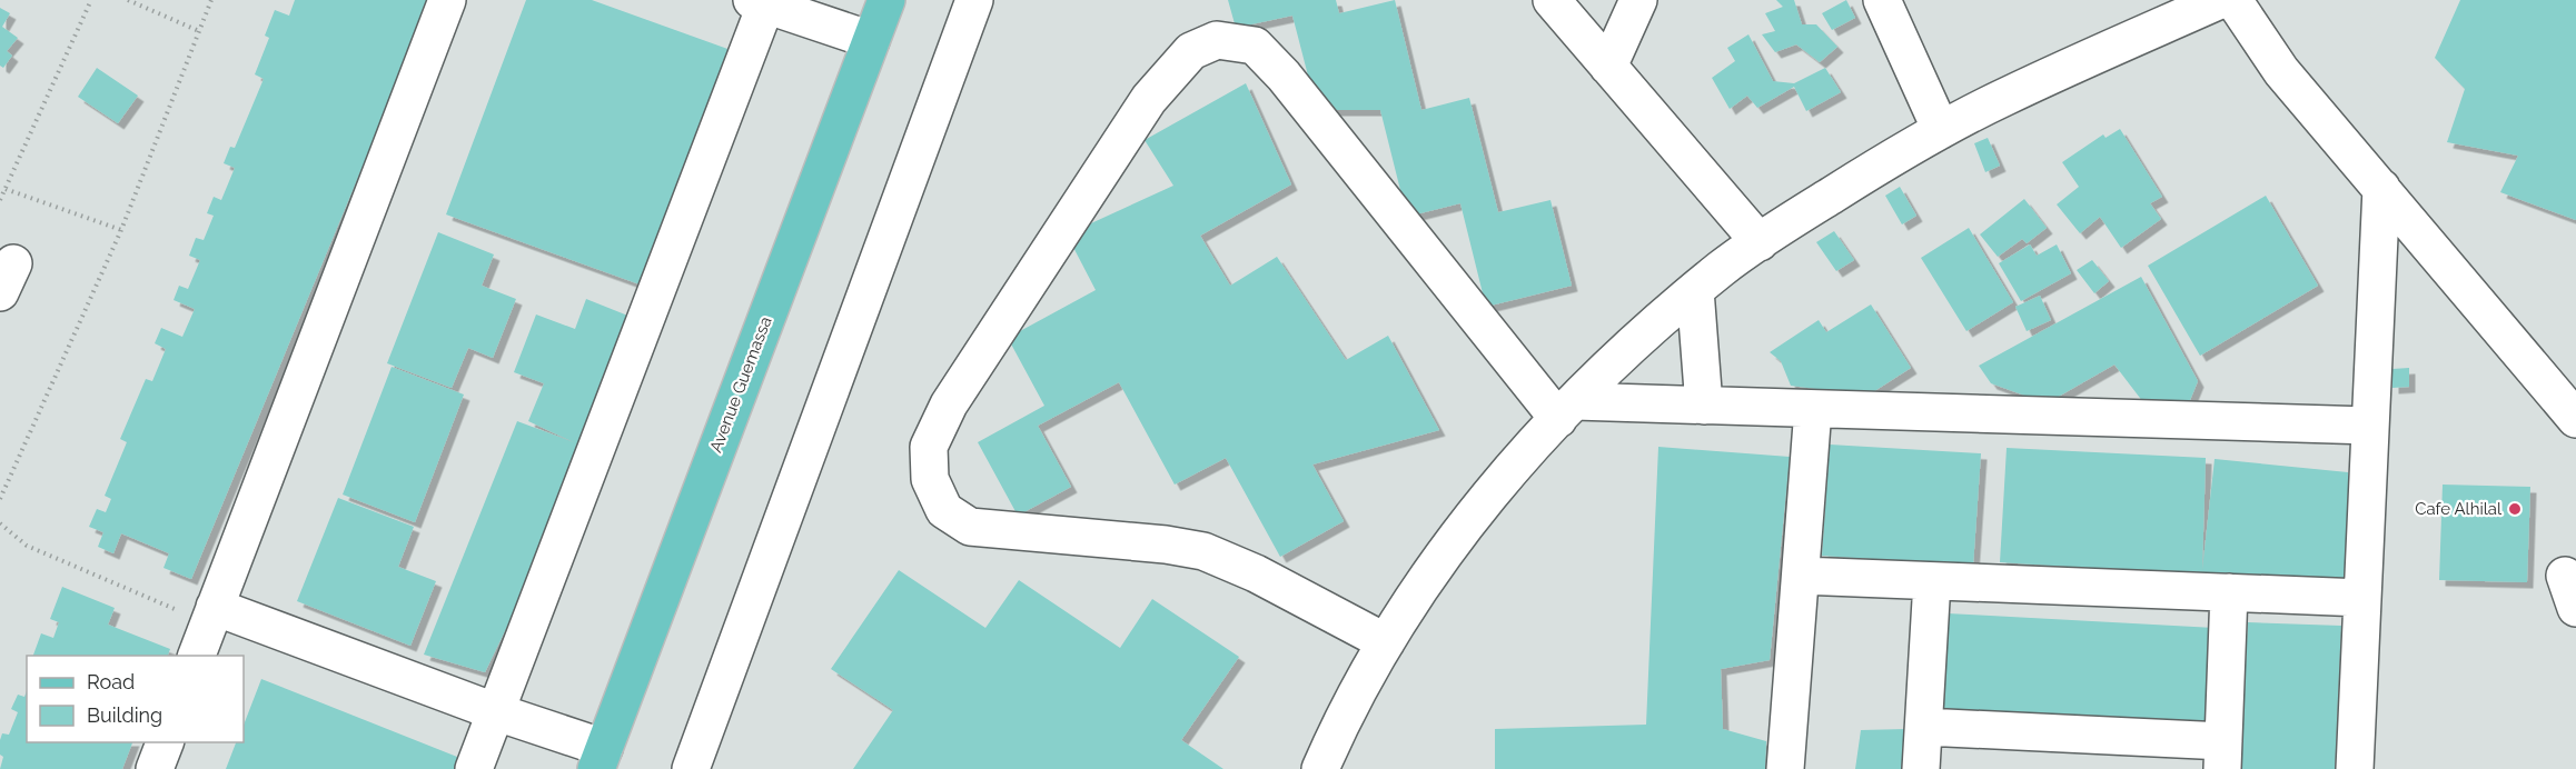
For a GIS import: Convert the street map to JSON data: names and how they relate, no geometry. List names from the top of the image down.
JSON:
{
  "streets": {
    "main road": ["Avenue Guemassa"]
  },
  "places": ["Cafe Alhilal"],
  "legend": ["Road", "Building"]
}
